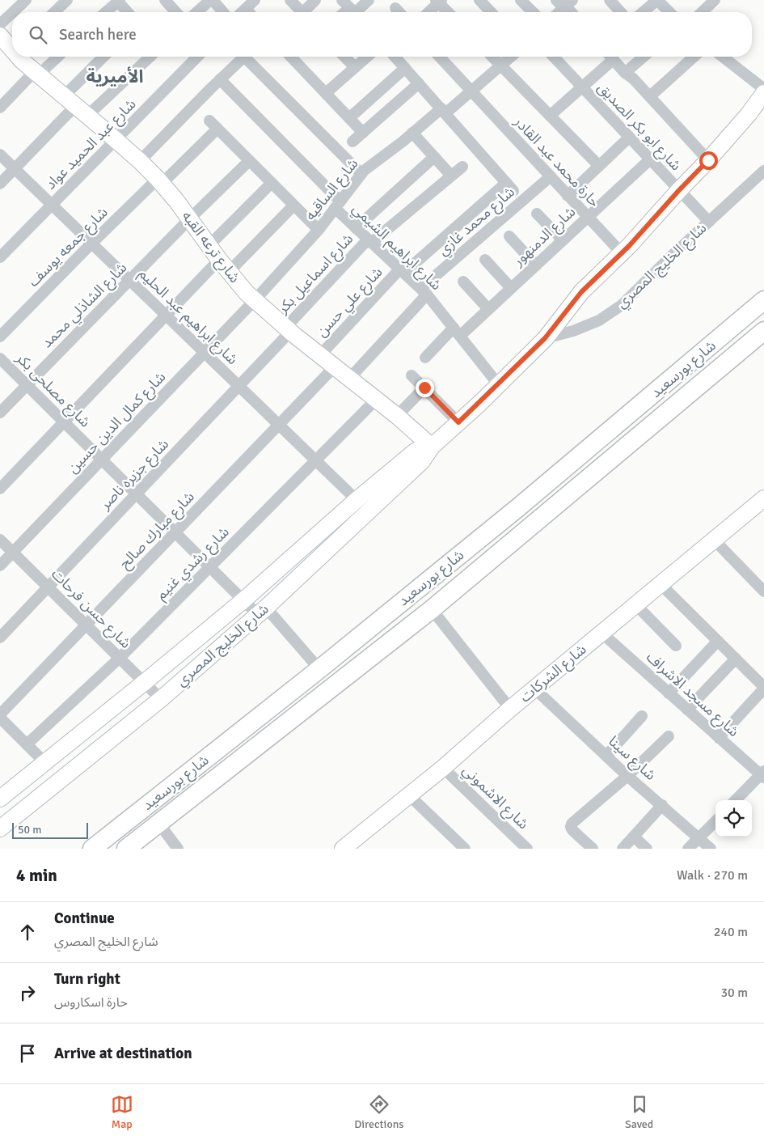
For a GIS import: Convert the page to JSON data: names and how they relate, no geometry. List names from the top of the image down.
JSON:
{
  "streets": {
    "main road": ["شارع بورسعيد"],
    "street": [
      "شارع ابو بكر الصديق",
      "شارع عبد الحميد عواد",
      "حارة محمد عبد القادر",
      "شارع الساقيه",
      "شارع محمد غازي",
      "شارع الدمنهور",
      "شارع جمعه يوسف",
      "شارع ترعه القبه",
      "شارع ابراهيم الشيمي",
      "شارع الخليج المصري",
      "شارع اسماعيل بكر",
      "شارع علي حسن",
      "شارع الشاذلي محمد",
      "شارع ابراهيم عبد الحليم",
      "شارع مصلحى بكر",
      "شارع كمال الدين حسين",
      "شارع جزيره ناصر",
      "شارع مبارك صالح",
      "شارع رشدي غنيم",
      "شارع حسن فرحات",
      "شارع الشركات",
      "شارع مسجد الاشراف",
      "شارع سينا",
      "شارع الاشموني"
    ]
  },
  "crossings": [
    ["شارع ابو بكر الصديق", "شارع الدمنهور"],
    ["شارع ابو بكر الصديق", "شارع الخليج المصري"],
    ["شارع عبد الحميد عواد", "شارع ترعه القبه"],
    ["شارع عبد الحميد عواد", "شارع ابراهيم عبد الحليم"],
    ["حارة محمد عبد القادر", "شارع الساقيه"],
    ["حارة محمد عبد القادر", "شارع محمد غازي"],
    ["حارة محمد عبد القادر", "شارع الدمنهور"],
    ["حارة محمد عبد القادر", "شارع الخليج المصري"],
    ["شارع الساقيه", "شارع ترعه القبه"],
    ["شارع الساقيه", "شارع ابراهيم الشيمي"],
    ["شارع الساقيه", "شارع علي حسن"],
    ["شارع الساقيه", "شارع كمال الدين حسين"],
    ["شارع محمد غازي", "شارع ترعه القبه"],
    ["شارع محمد غازي", "شارع ابراهيم الشيمي"],
    ["شارع الدمنهور", "شارع ابراهيم الشيمي"],
    ["شارع جمعه يوسف", "شارع ترعه القبه"],
    ["شارع جمعه يوسف", "شارع الشاذلي محمد"],
    ["شارع جمعه يوسف", "شارع ابراهيم عبد الحليم"],
    ["شارع ترعه القبه", "شارع الخليج المصري"],
    ["شارع ترعه القبه", "شارع اسماعيل بكر"],
    ["شارع ترعه القبه", "شارع علي حسن"],
    ["شارع ترعه القبه", "شارع الشاذلي محمد"],
    ["شارع ترعه القبه", "شارع كمال الدين حسين"],
    ["شارع ترعه القبه", "شارع جزيره ناصر"],
    ["شارع ترعه القبه", "شارع مبارك صالح"],
    ["شارع ترعه القبه", "شارع رشدي غنيم"],
    ["شارع ابراهيم الشيمي", "شارع الخليج المصري"],
    ["شارع ابراهيم الشيمي", "شارع اسماعيل بكر"],
    ["شارع ابراهيم الشيمي", "شارع علي حسن"],
    ["شارع الخليج المصري", "شارع ابراهيم عبد الحليم"],
    ["شارع الخليج المصري", "شارع مصلحى بكر"],
    ["شارع الخليج المصري", "شارع حسن فرحات"],
    ["شارع اسماعيل بكر", "شارع جزيره ناصر"],
    ["شارع الشاذلي محمد", "شارع ابراهيم عبد الحليم"],
    ["شارع الشاذلي محمد", "شارع مصلحى بكر"],
    ["شارع ابراهيم عبد الحليم", "شارع كمال الدين حسين"],
    ["شارع ابراهيم عبد الحليم", "شارع جزيره ناصر"],
    ["شارع ابراهيم عبد الحليم", "شارع مبارك صالح"],
    ["شارع ابراهيم عبد الحليم", "شارع رشدي غنيم"],
    ["شارع بورسعيد", "شارع مصلحى بكر"],
    ["شارع مصلحى بكر", "شارع كمال الدين حسين"],
    ["شارع مصلحى بكر", "شارع جزيره ناصر"],
    ["شارع مصلحى بكر", "شارع مبارك صالح"],
    ["شارع مصلحى بكر", "شارع رشدي غنيم"],
    ["شارع كمال الدين حسين", "شارع حسن فرحات"],
    ["شارع جزيره ناصر", "شارع حسن فرحات"],
    ["شارع مبارك صالح", "شارع حسن فرحات"],
    ["شارع رشدي غنيم", "شارع حسن فرحات"],
    ["شارع الشركات", "شارع مسجد الاشراف"],
    ["شارع الشركات", "شارع سينا"],
    ["شارع الشركات", "شارع الاشموني"]
  ],
  "districts": ["الأميرية"],
  "scale_bar": "50 m",
  "page": {
    "search": "Search here",
    "scale": "50 m",
    "heading": ["4 min", "Walk · 270 m"],
    "list": [
      ["Continue", "شارع الخليج المصري", "240 m"],
      ["Turn right", "حارة اسكاروس", "30 m"],
      "Arrive at destination"
    ],
    "nav": ["Map", "Directions", "Saved"]
  }
}
